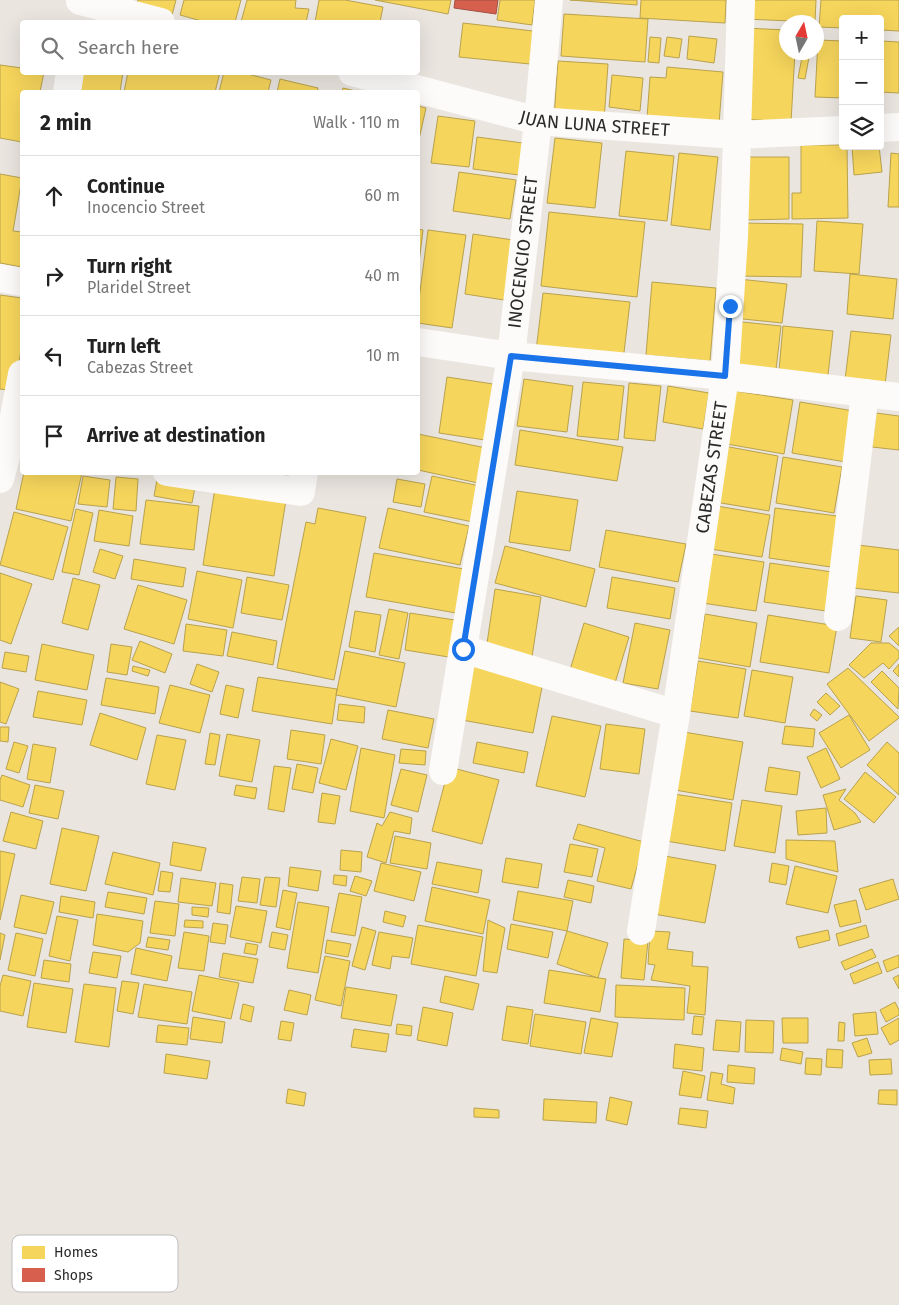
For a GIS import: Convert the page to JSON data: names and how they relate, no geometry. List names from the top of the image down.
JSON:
{
  "streets": {
    "street": ["JUAN LUNA STREET", "INOCENCIO STREET", "CABEZAS STREET"]
  },
  "crossings": [
    ["JUAN LUNA STREET", "INOCENCIO STREET"],
    ["JUAN LUNA STREET", "CABEZAS STREET"]
  ],
  "legend": ["Homes", "Shops"],
  "north": "top",
  "page": {
    "map_buttons": ["+", "−"],
    "search": "Search here",
    "heading": ["2 min", "Walk · 110 m"],
    "list": [
      ["Continue", "Inocencio Street", "60 m"],
      ["Turn right", "Plaridel Street", "40 m"],
      ["Turn left", "Cabezas Street", "10 m"],
      "Arrive at destination"
    ]
  }
}
